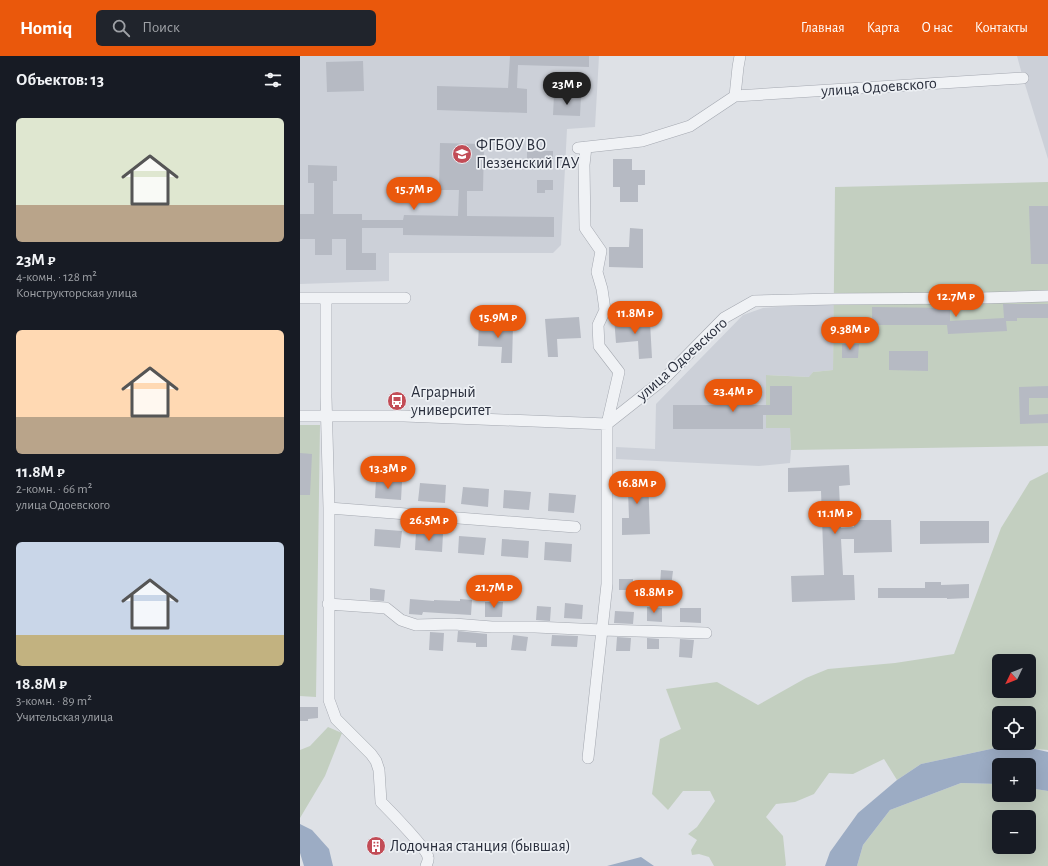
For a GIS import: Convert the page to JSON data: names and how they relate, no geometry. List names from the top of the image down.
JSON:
{
  "streets": {
    "street": ["улица Одоевского"]
  },
  "places": {
    "school or university": ["ФГБОУ ВО Пеззенский ГАУ"],
    "bus stop": ["Аграрный университет"],
    "building": ["Лодочная станция (бывшая)"]
  },
  "north": "bottom left",
  "page": {
    "header": "Homiq",
    "search": "Поиск",
    "nav": [
      "Главная",
      "Карта",
      "О нас",
      "Контакты"
    ],
    "heading": "Объектов: 13",
    "price": [
      "23M ₽",
      "15.7M ₽",
      "12.7M ₽",
      "11.8M ₽",
      "15.9M ₽",
      "9.38M ₽",
      "23.4M ₽",
      "13.3M ₽",
      "16.8M ₽",
      "11.1M ₽",
      "26.5M ₽",
      "21.7M ₽",
      "18.8M ₽"
    ],
    "list": [
      {
        "name": "23M ₽",
        "note": "4-комн. · 128 m² · Конструкторская улица"
      },
      {
        "name": "11.8M ₽",
        "note": "2-комн. · 66 m² · улица Одоевского"
      },
      {
        "name": "18.8M ₽",
        "note": "3-комн. · 89 m² · Учительская улица"
      }
    ],
    "map_buttons": ["+", "−"]
  }
}
